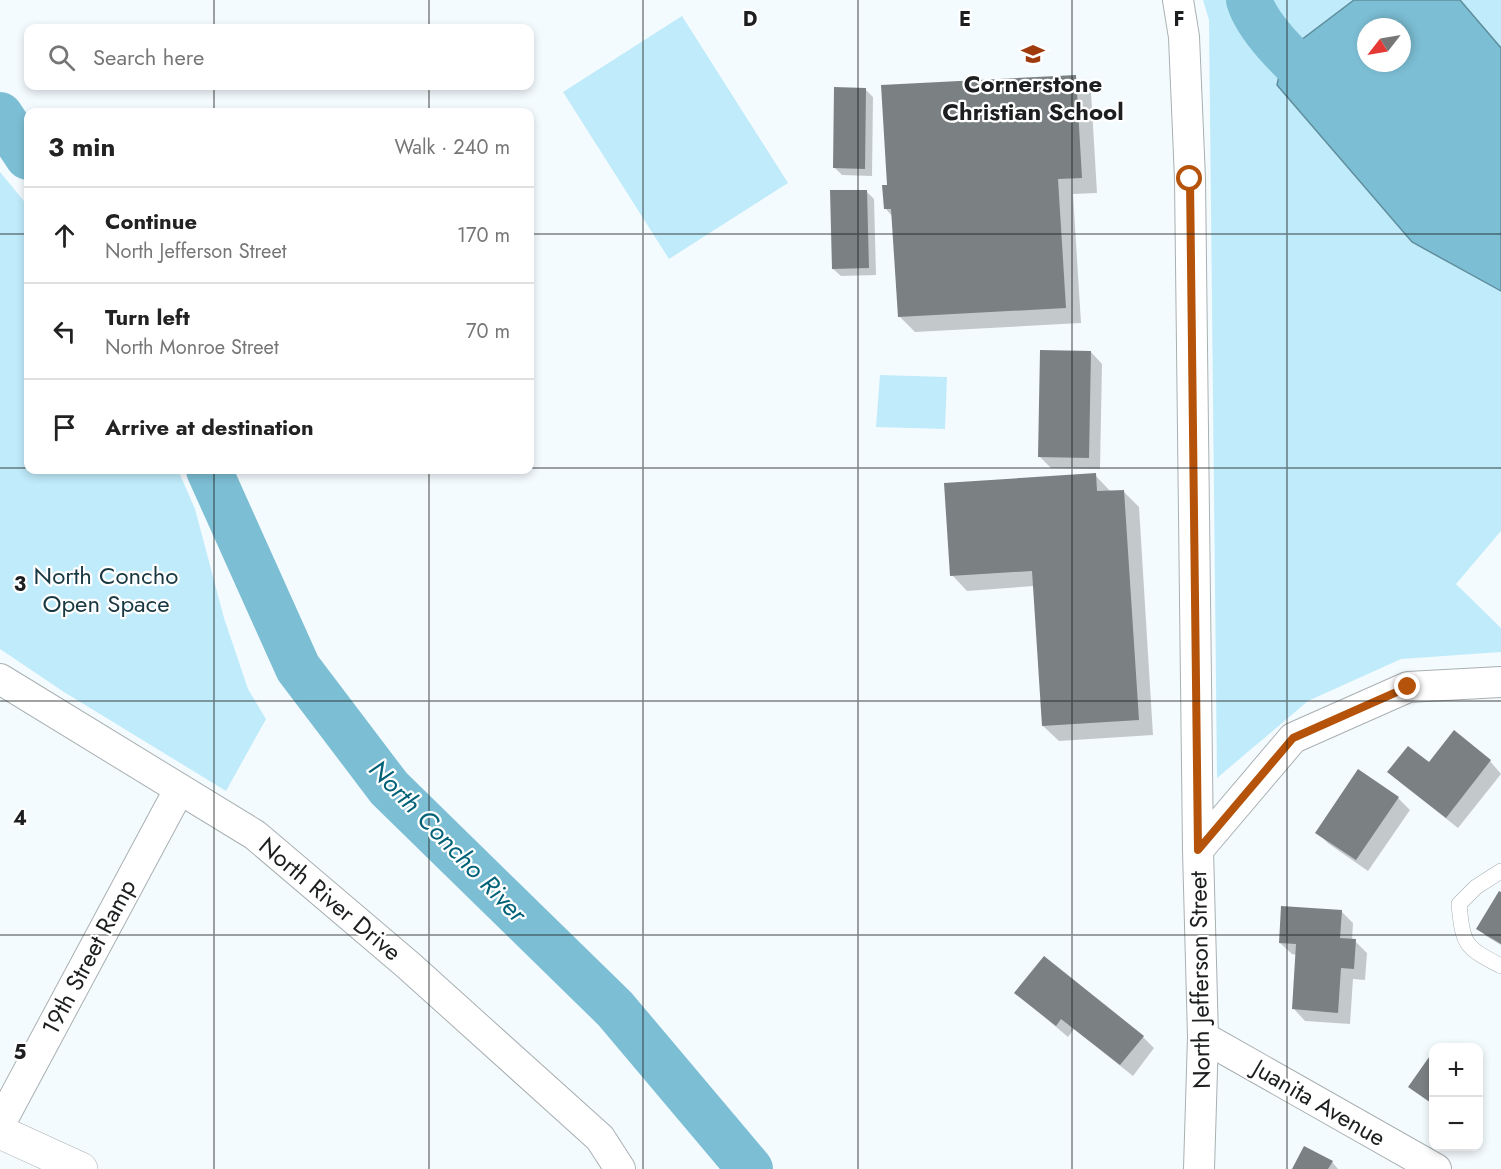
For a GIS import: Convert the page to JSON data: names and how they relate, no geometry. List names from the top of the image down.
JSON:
{
  "streets": {
    "street": [
      "North River Drive",
      "19th Street Ramp",
      "North Jefferson Street",
      "Juanita Avenue"
    ]
  },
  "crossings": [
    ["North River Drive", "19th Street Ramp"],
    ["North Jefferson Street", "Juanita Avenue"]
  ],
  "water": ["North Concho River"],
  "parks": ["North Concho Open Space"],
  "places": {
    "school or university": ["Cornerstone Christian School"]
  },
  "north": "bottom left",
  "page": {
    "search": "Search here",
    "heading": ["3 min", "Walk · 240 m"],
    "list": [
      ["Continue", "North Jefferson Street", "170 m"],
      ["Turn left", "North Monroe Street", "70 m"],
      "Arrive at destination"
    ],
    "map_buttons": ["+", "−"]
  },
  "grid": {
    "columns": ["D", "E", "F"],
    "rows": ["3", "4", "5"]
  }
}
